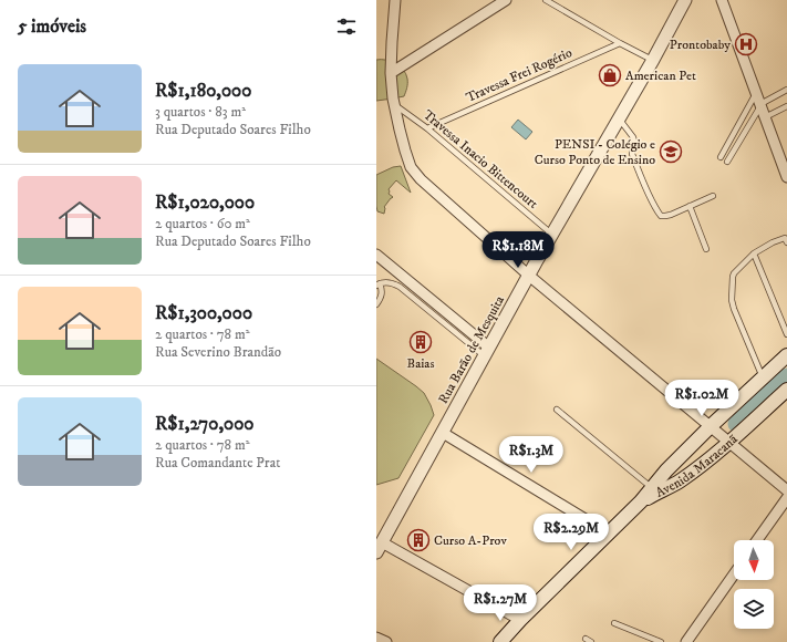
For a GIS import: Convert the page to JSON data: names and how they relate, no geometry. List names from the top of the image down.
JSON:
{
  "streets": {
    "main road": ["Avenida Maracanã"],
    "street": ["Rua Barão de Mesquita"],
    "lane": ["Travessa Frei Rogério", "Travessa Inacio Bittencourt"]
  },
  "crossings": [
    ["Travessa Frei Rogério", "Travessa Inacio Bittencourt"],
    ["Travessa Inacio Bittencourt", "Rua Barão de Mesquita"]
  ],
  "places": {
    "hospital": ["Prontobaby"],
    "shop": ["American Pet"],
    "school or university": ["PENSI - Colégio e Curso Ponto de Ensino"],
    "building": ["Baias", "Curso A-Prov"]
  },
  "north": "bottom",
  "page": {
    "heading": "5 imóveis",
    "list": [
      {
        "name": "R$1,180,000",
        "note": "3 quartos · 83 m² · Rua Deputado Soares Filho"
      },
      {
        "name": "R$1,020,000",
        "note": "2 quartos · 60 m² · Rua Deputado Soares Filho"
      },
      {
        "name": "R$1,300,000",
        "note": "2 quartos · 78 m² · Rua Severino Brandão"
      },
      {
        "name": "R$1,270,000",
        "note": "2 quartos · 78 m² · Rua Comandante Prat"
      }
    ],
    "price": [
      "R$1.18M",
      "R$1.02M",
      "R$1.3M",
      "R$2.29M",
      "R$1.27M"
    ]
  }
}
